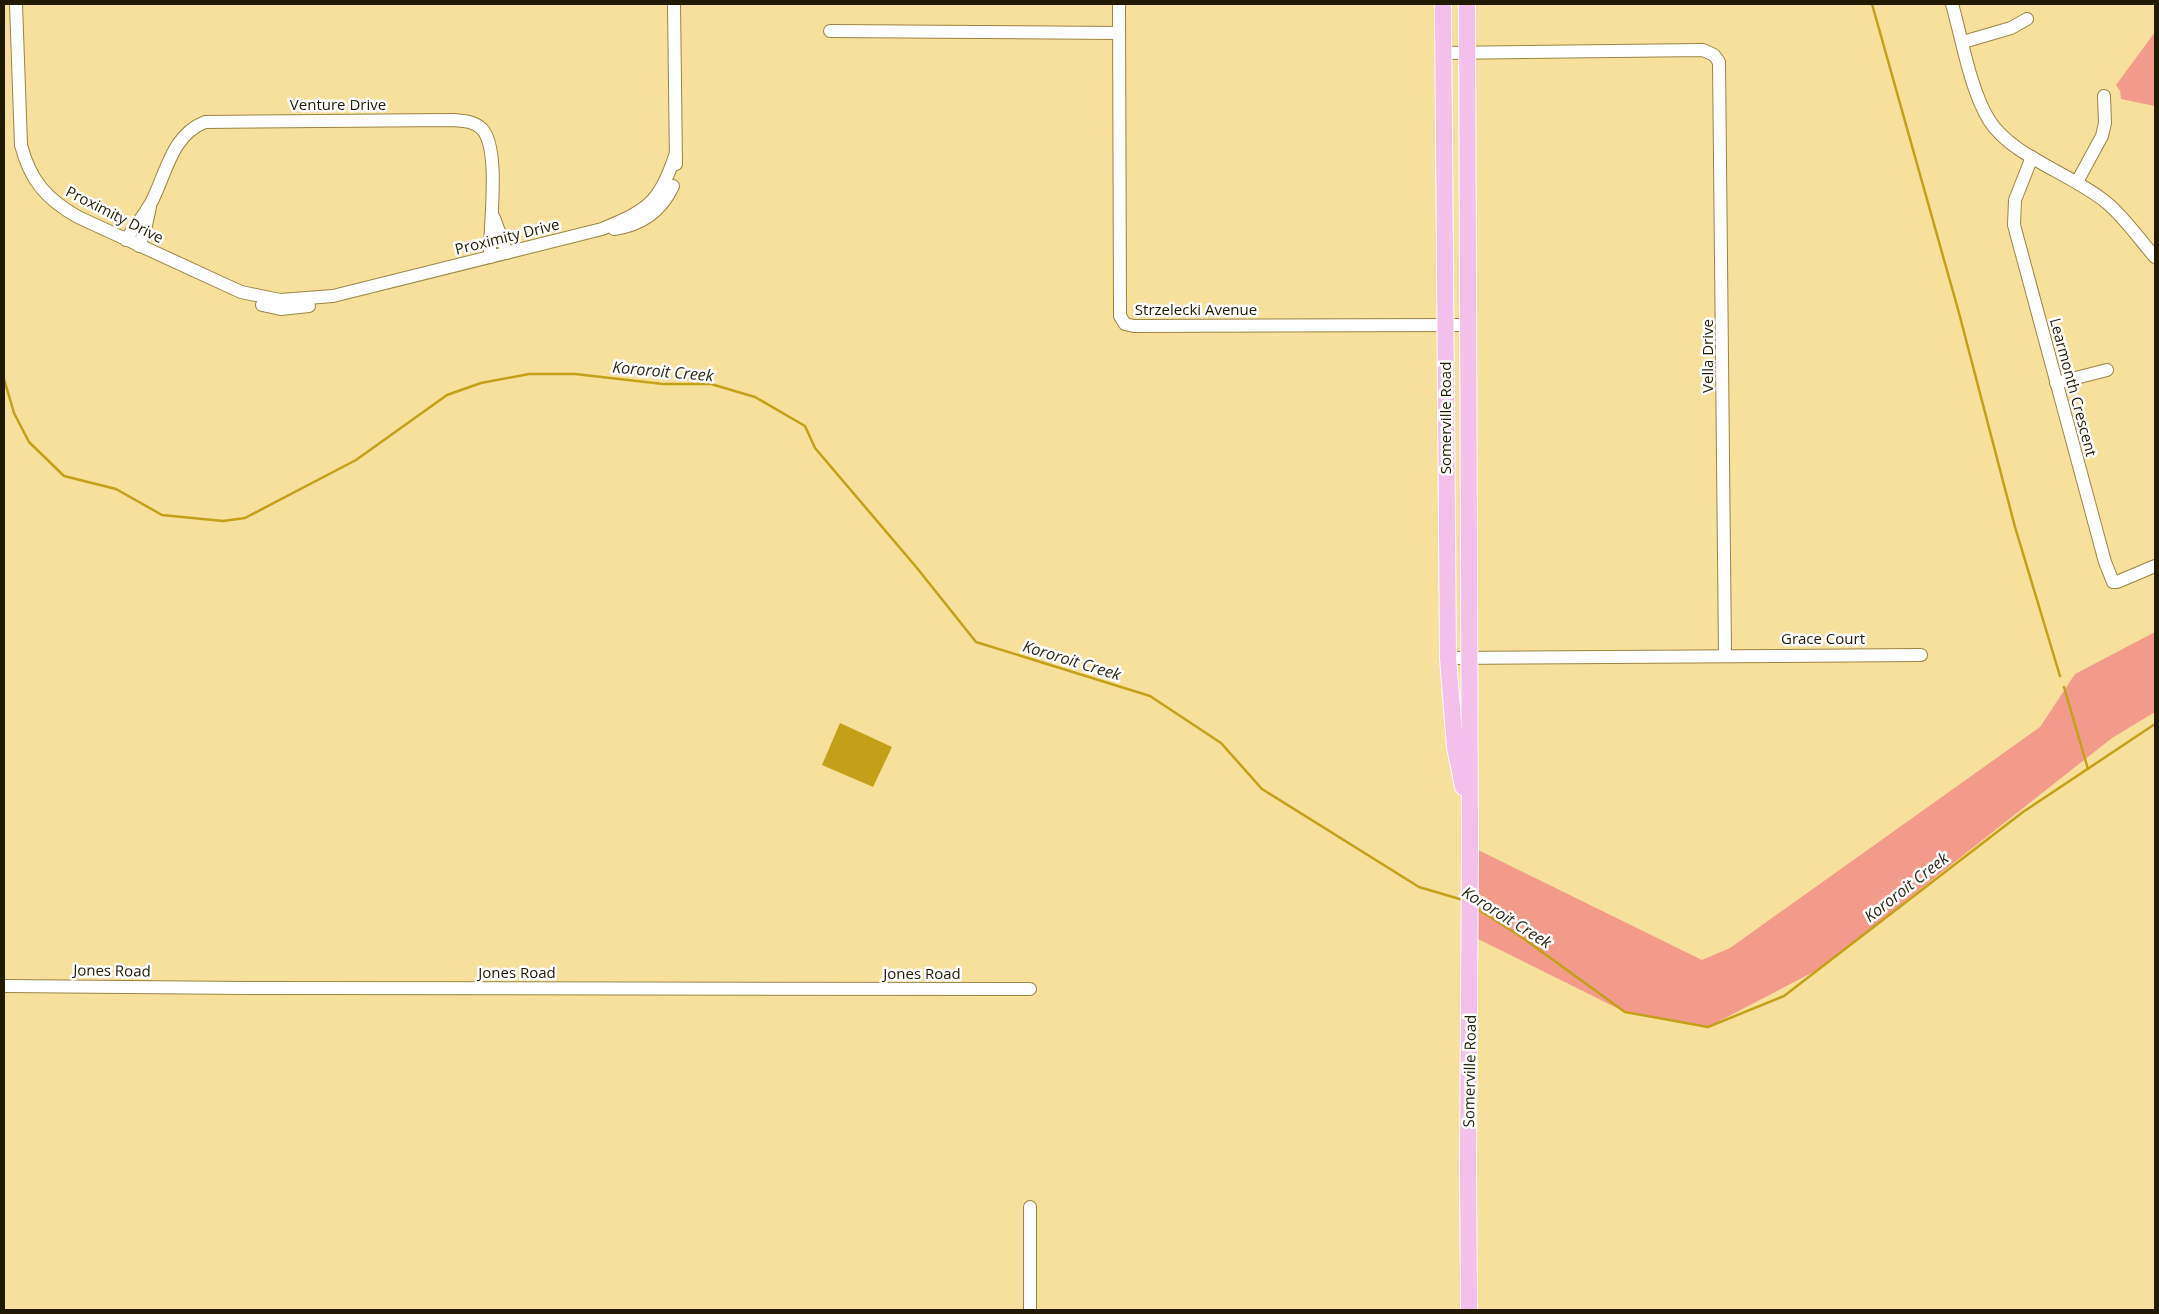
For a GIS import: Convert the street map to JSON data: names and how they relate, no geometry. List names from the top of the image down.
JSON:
{
  "streets": {
    "main road": ["Somerville Road"],
    "street": [
      "Venture Drive",
      "Proximity Drive",
      "Strzelecki Avenue",
      "Vella Drive",
      "Learmonth Crescent",
      "Grace Court",
      "Jones Road"
    ]
  },
  "crossings": [
    ["Venture Drive", "Proximity Drive"],
    ["Strzelecki Avenue", "Somerville Road"],
    ["Vella Drive", "Somerville Road"],
    ["Vella Drive", "Grace Court"]
  ],
  "water": ["Kororoit Creek"]
}
